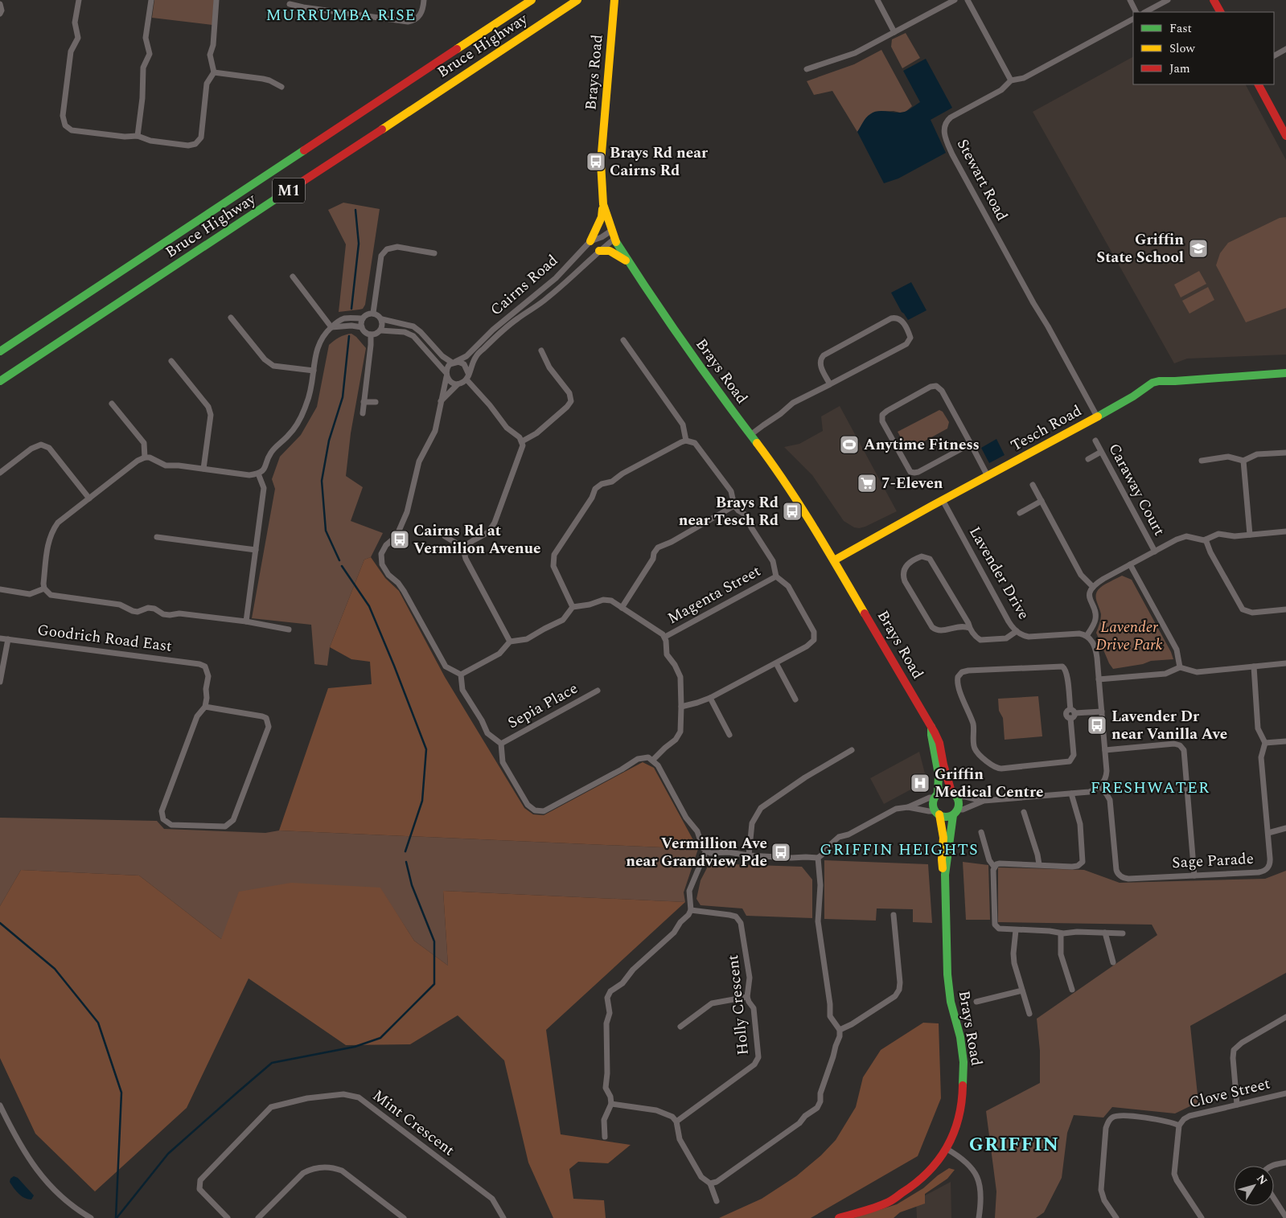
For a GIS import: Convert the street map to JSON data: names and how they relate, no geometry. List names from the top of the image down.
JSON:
{
  "streets": {
    "main road": [
      "Bruce Highway",
      "Brays Road",
      "M1",
      "Tesch Road"
    ],
    "street": [
      "Stewart Road",
      "Cairns Road",
      "Caraway Court",
      "Lavender Drive",
      "Magenta Street",
      "Goodrich Road East",
      "Sepia Place",
      "Sage Parade",
      "Holly Crescent",
      "Clove Street",
      "Mint Crescent"
    ]
  },
  "crossings": [
    ["Brays Road", "Cairns Road"],
    ["Brays Road", "Tesch Road"],
    ["Stewart Road", "Tesch Road"],
    ["Tesch Road", "Lavender Drive"]
  ],
  "districts": [
    "MURRUMBA RISE",
    "FRESHWATER",
    "GRIFFIN HEIGHTS",
    "GRIFFIN"
  ],
  "parks": ["Lavender Drive Park"],
  "places": {
    "bus stop": [
      "Brays Rd near Cairns Rd",
      "Brays Rd near Tesch Rd",
      "Cairns Rd at Vermilion Avenue",
      "Lavender Dr near Vanilla Ave",
      "Vermillion Ave near Grandview Pde"
    ],
    "school or university": ["Griffin State School"],
    "sports": ["Anytime Fitness"],
    "supermarket": ["7-Eleven"],
    "hospital": ["Griffin Medical Centre"]
  },
  "legend": ["Fast", "Slow", "Jam"],
  "north": "top right"
}
